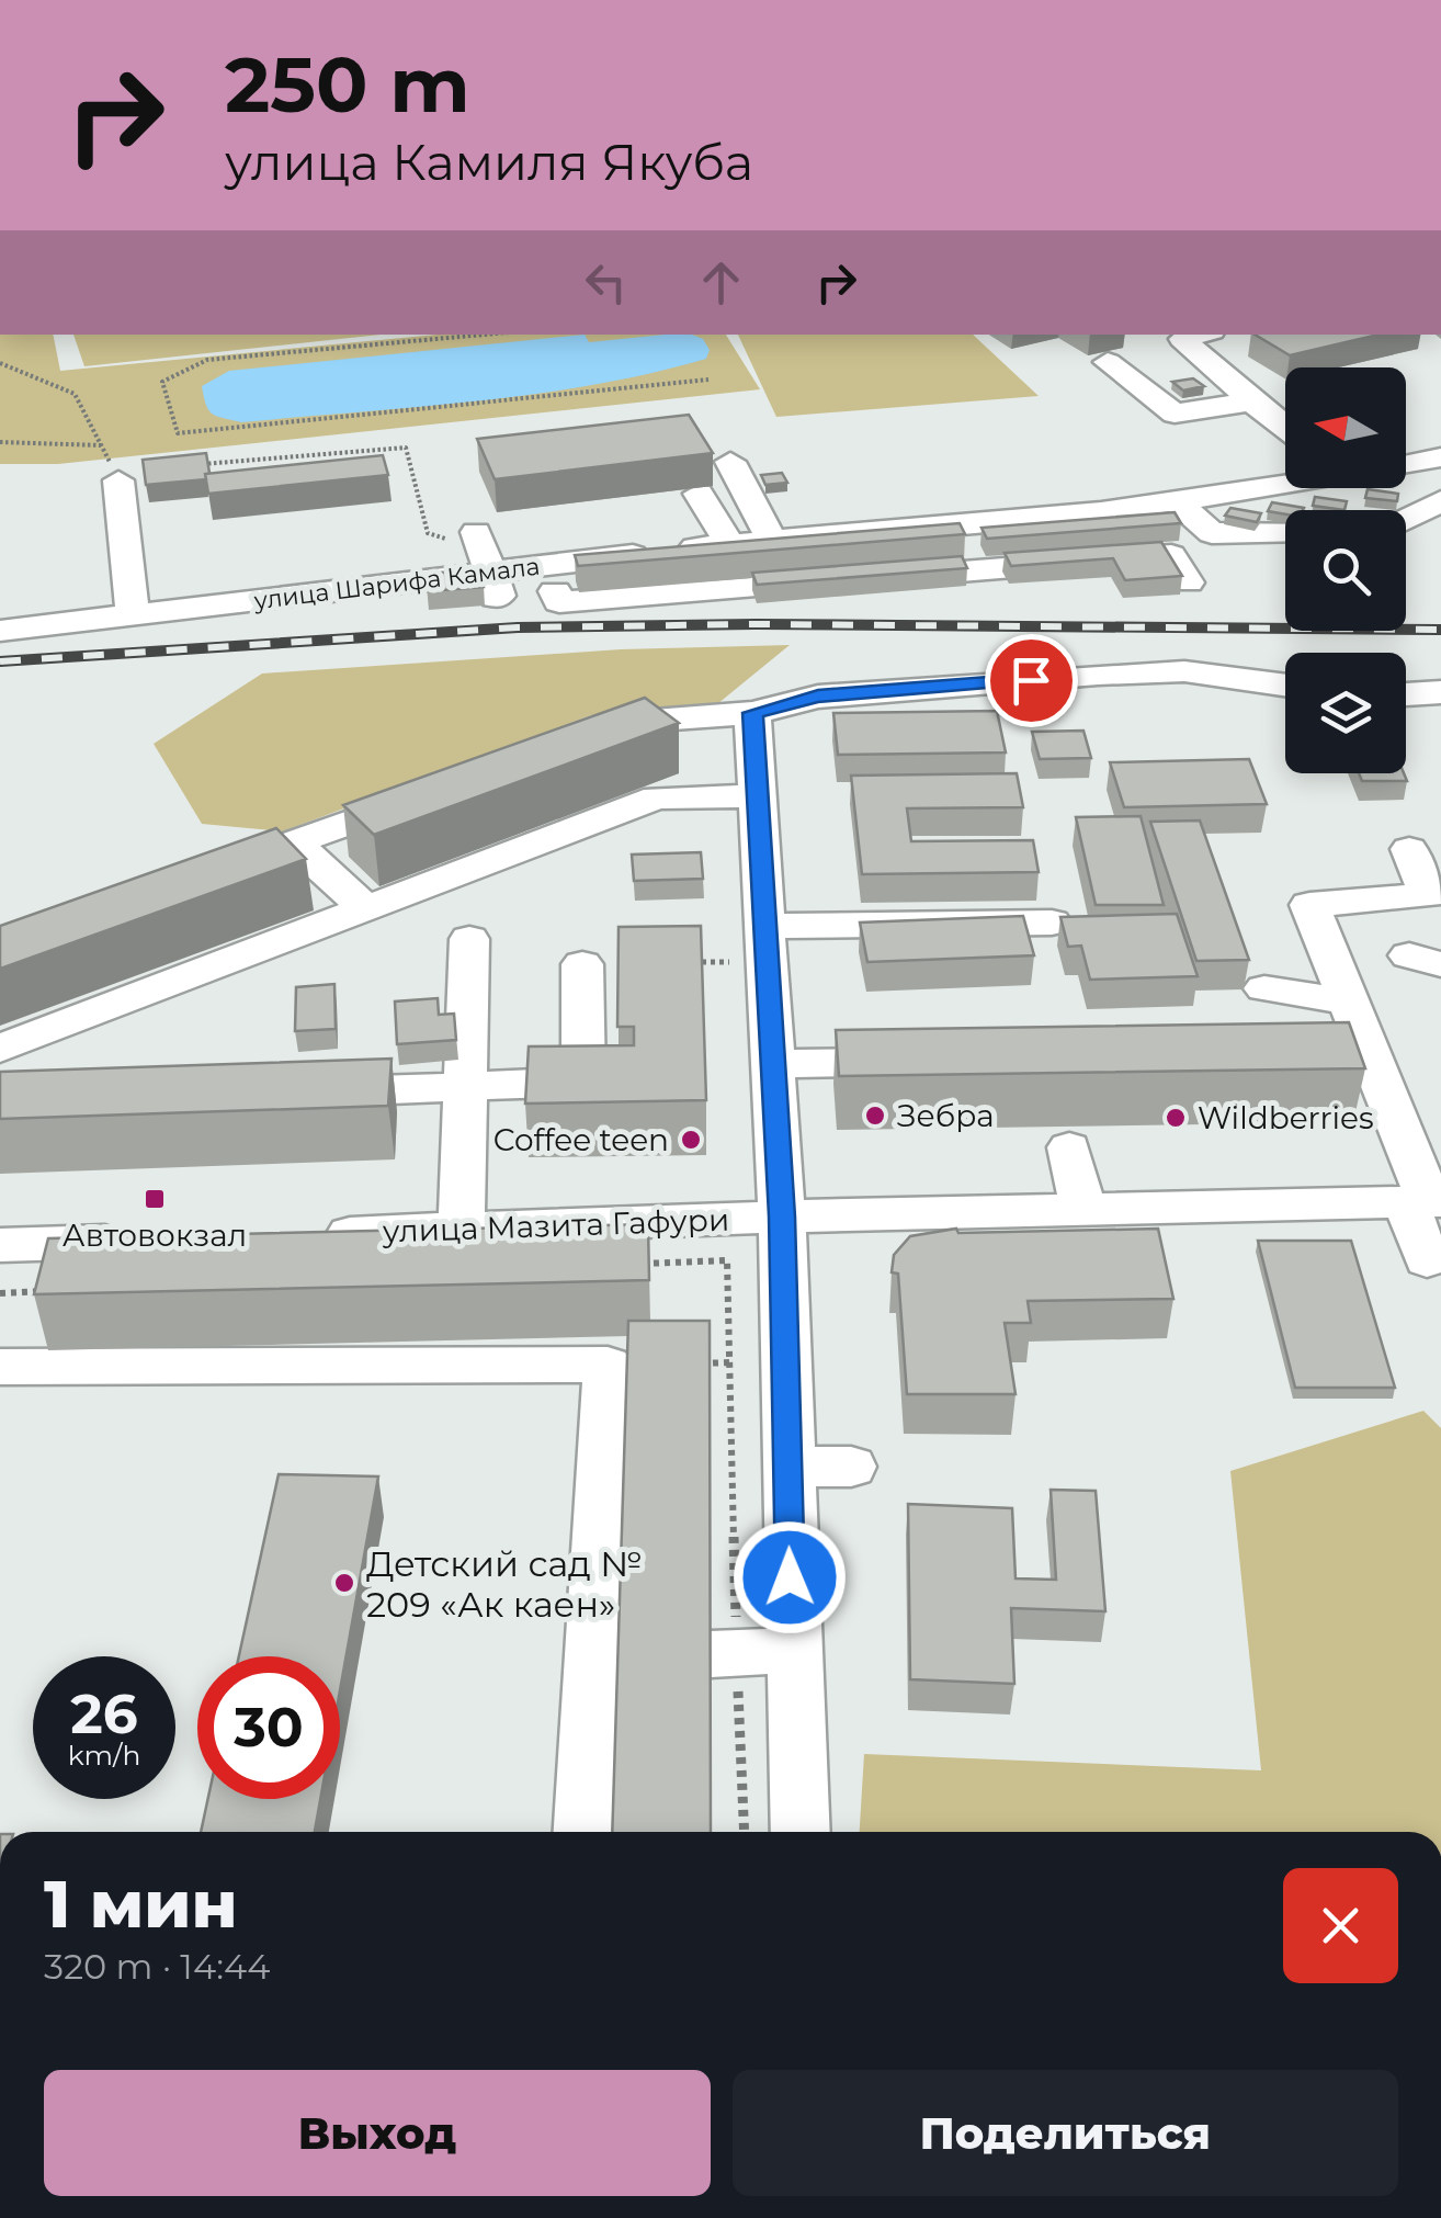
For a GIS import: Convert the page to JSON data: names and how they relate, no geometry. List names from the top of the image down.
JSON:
{
  "streets": {
    "street": ["улица Шарифа Камала", "улица Мазита Гафури"]
  },
  "places": {
    "other": [
      "Зебра",
      "Wildberries",
      "Coffee teen",
      "Детский сад № 209 «Ак каен»"
    ],
    "transit": ["Автовокзал"]
  },
  "north": "left",
  "page": {
    "turn": ["250 m", "улица Камиля Якуба"],
    "speed": "26 km/h",
    "limit": "30",
    "heading": ["1 мин", "320 m · 14:44"],
    "buttons": ["Выход", "Поделиться"]
  }
}
